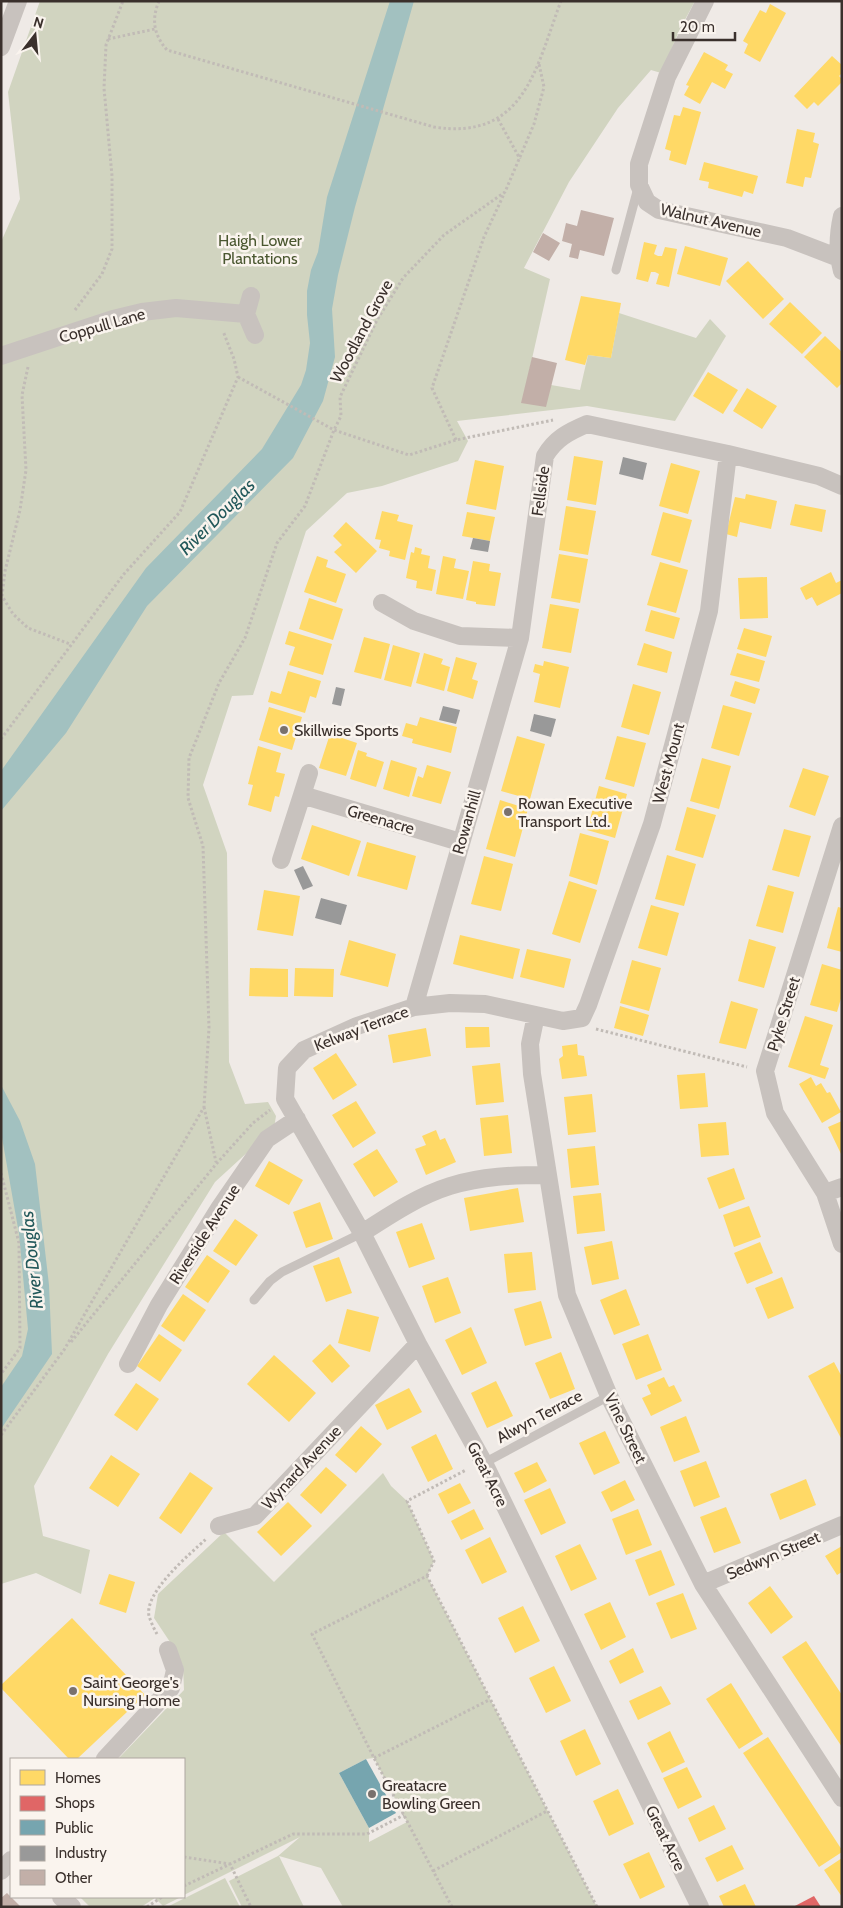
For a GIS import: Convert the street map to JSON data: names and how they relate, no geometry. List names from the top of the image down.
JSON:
{
  "streets": {
    "street": [
      "Walnut Avenue",
      "Coppull Lane",
      "Fellside",
      "West Mount",
      "Greenacre",
      "Rowanhill",
      "Pyke Street",
      "Kelway Terrace",
      "Riverside Avenue",
      "Vine Street",
      "Wynard Avenue",
      "Great Acre",
      "Sedwyn Street"
    ],
    "lane": ["Alwyn Terrace"],
    "path": ["Woodland Grove"]
  },
  "crossings": [
    ["Fellside", "West Mount"],
    ["Fellside", "Rowanhill"],
    ["Greenacre", "Rowanhill"],
    ["Rowanhill", "Kelway Terrace"],
    ["Kelway Terrace", "Vine Street"],
    ["Kelway Terrace", "Great Acre"],
    ["Riverside Avenue", "Great Acre"],
    ["Alwyn Terrace", "Vine Street"],
    ["Alwyn Terrace", "Great Acre"],
    ["Vine Street", "Sedwyn Street"],
    ["Wynard Avenue", "Great Acre"]
  ],
  "water": ["River Douglas"],
  "parks": ["Haigh Lower Plantations"],
  "places": [
    "Skillwise Sports",
    "Rowan Executive Transport Ltd.",
    "Saint George's Nursing Home",
    "Greatacre Bowling Green"
  ],
  "legend": [
    "Homes",
    "Shops",
    "Public",
    "Industry",
    "Other"
  ],
  "scale_bar": "20 m",
  "north": "top"
}
